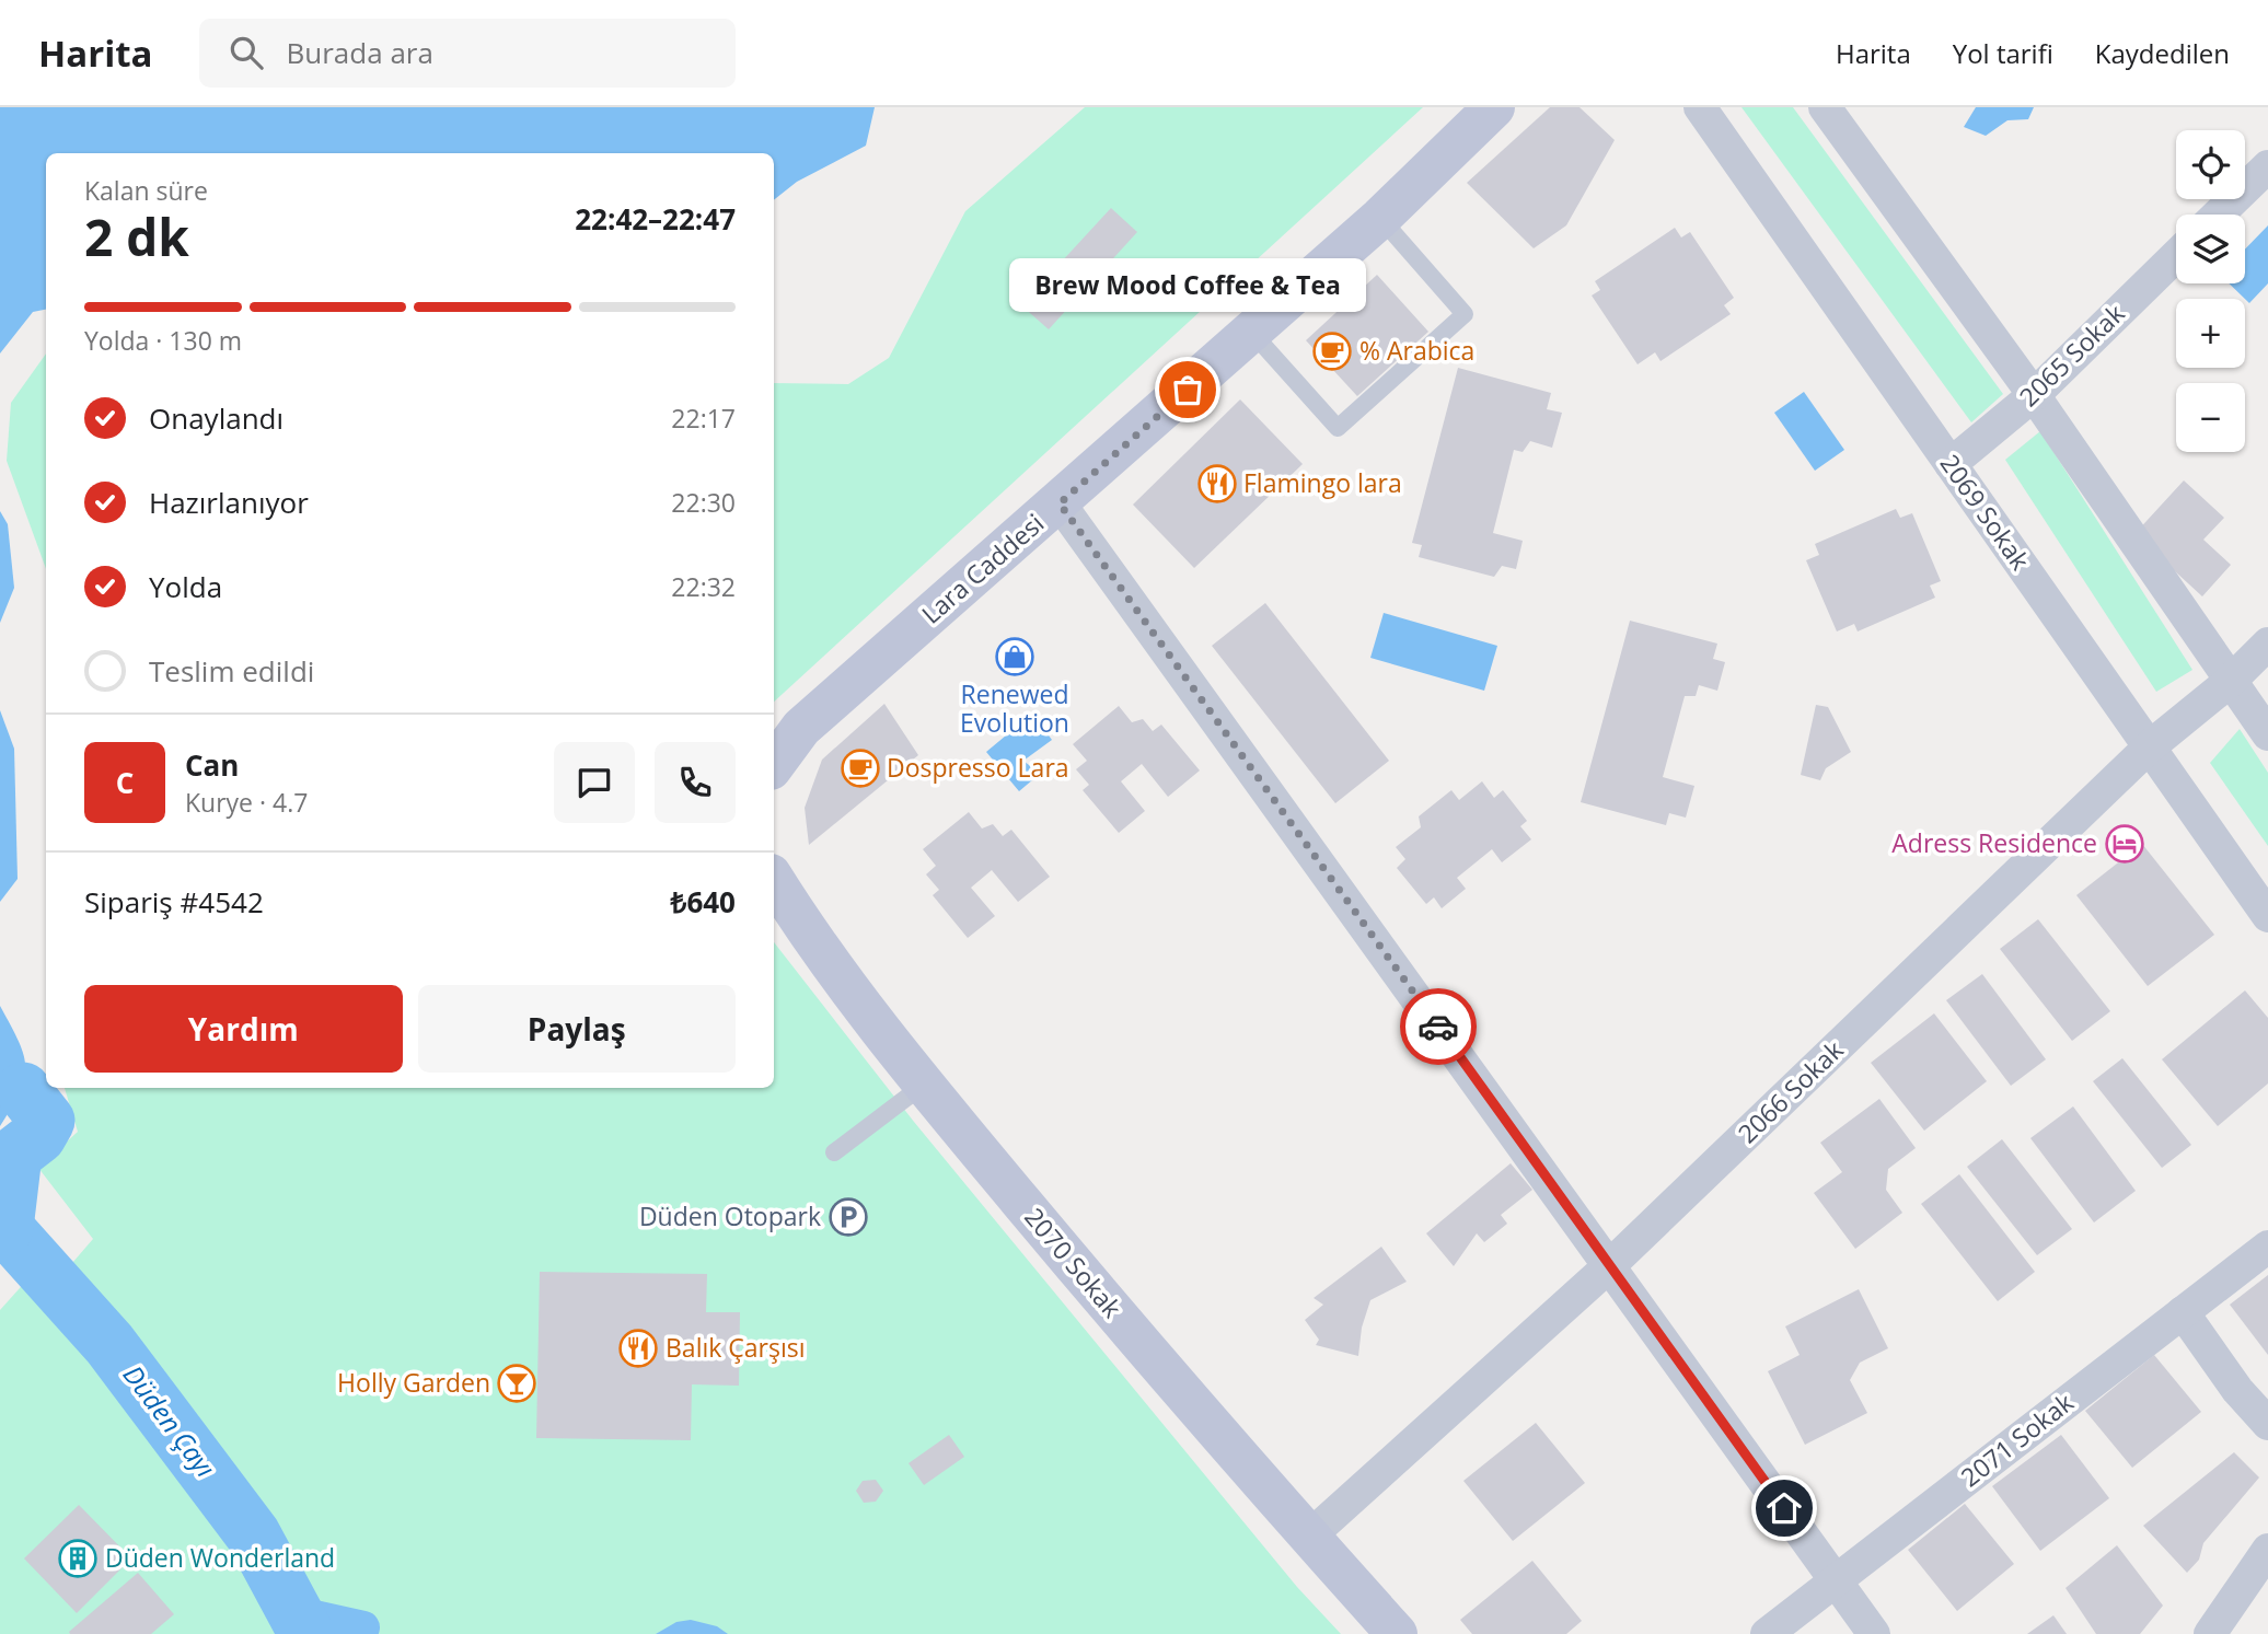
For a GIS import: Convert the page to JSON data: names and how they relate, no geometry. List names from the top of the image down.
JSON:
{
  "streets": {
    "street": [
      "2065 Sokak",
      "2069 Sokak",
      "Lara Caddesi",
      "2066 Sokak",
      "2070 Sokak",
      "2071 Sokak"
    ]
  },
  "crossings": [
    ["2065 Sokak", "2069 Sokak"],
    ["2069 Sokak", "2066 Sokak"],
    ["2066 Sokak", "2070 Sokak"]
  ],
  "water": ["Düden Çayı"],
  "places": {
    "cafe": ["% Arabica", "Dospresso Lara"],
    "other": ["Brew Mood Coffee & Tea"],
    "restaurant": ["Flamingo lara", "Balık Çarşısı"],
    "shop": ["Renewed Evolution"],
    "hotel": ["Adress Residence"],
    "parking": ["Düden Otopark"],
    "bar": ["Holly Garden"],
    "building": ["Düden Wonderland"]
  },
  "page": {
    "header": "Harita",
    "search": "Burada ara",
    "nav": ["Harita", "Yol tarifi", "Kaydedilen"],
    "map_buttons": ["+", "−"],
    "heading": ["2 dk", "Kalan süre", "22:42–22:47"],
    "panel": [
      "Can",
      "Kurye · 4.7",
      "Sipariş #4542",
      "₺640"
    ],
    "bubble": "Brew Mood Coffee & Tea",
    "bar": "Yolda · 130 m",
    "list": [
      ["Onaylandı", "22:17"],
      ["Hazırlanıyor", "22:30"],
      ["Yolda", "22:32"],
      "Teslim edildi"
    ],
    "round": "C",
    "buttons": ["Yardım", "Paylaş"]
  }
}
